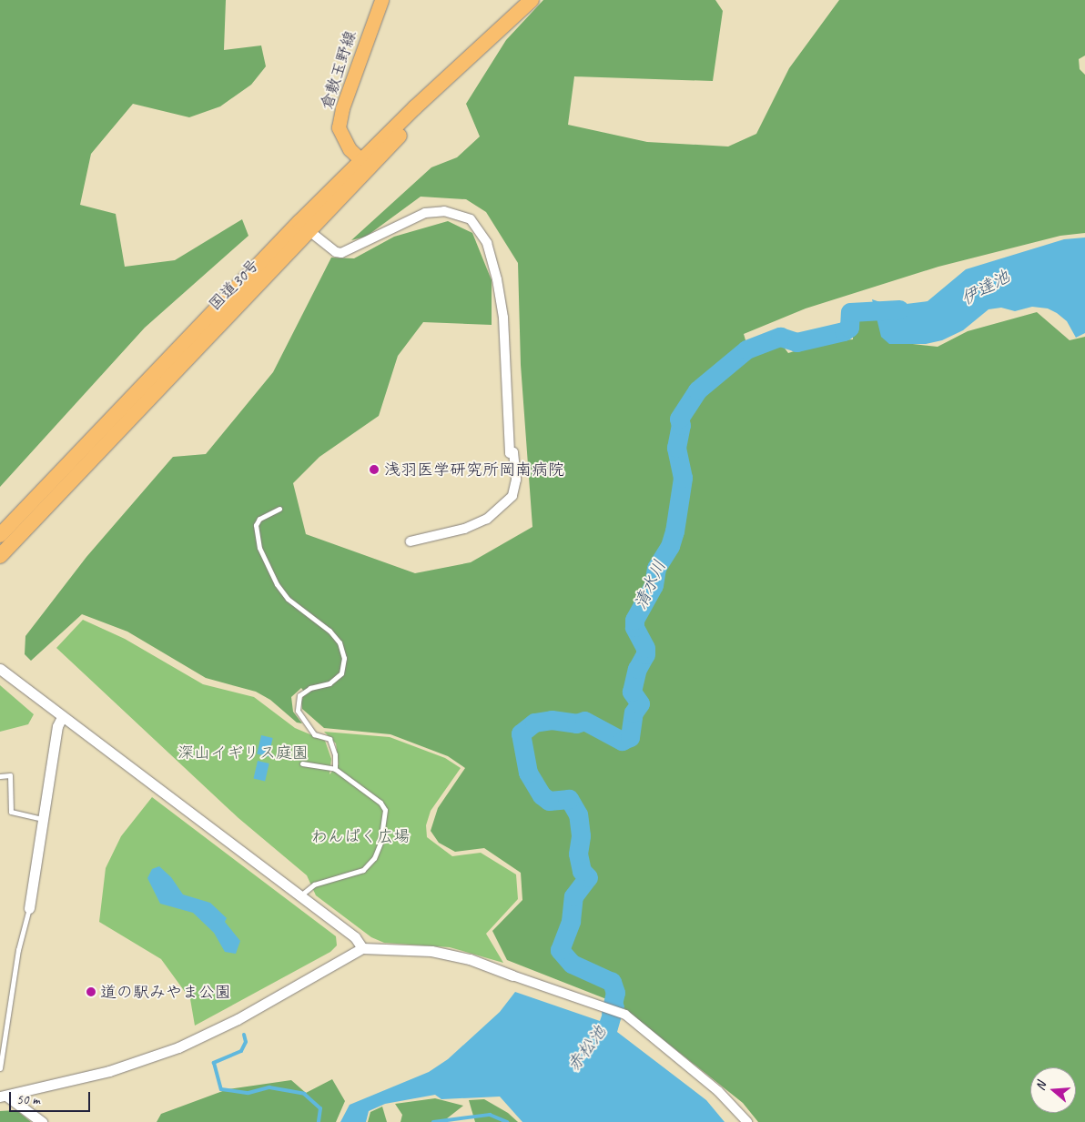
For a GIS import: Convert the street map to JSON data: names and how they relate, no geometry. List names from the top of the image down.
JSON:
{
  "streets": {
    "highway": ["国道30号"],
    "main road": ["倉敷玉野線"]
  },
  "crossings": [
    ["倉敷玉野線", "国道30号"]
  ],
  "water": ["伊達池", "清水川", "赤松池"],
  "parks": ["深山イギリス庭園", "わんぱく広場"],
  "places": ["浅羽医学研究所岡南病院", "道の駅みやま公園"],
  "scale_bar": "50 m",
  "north": "left"
}
